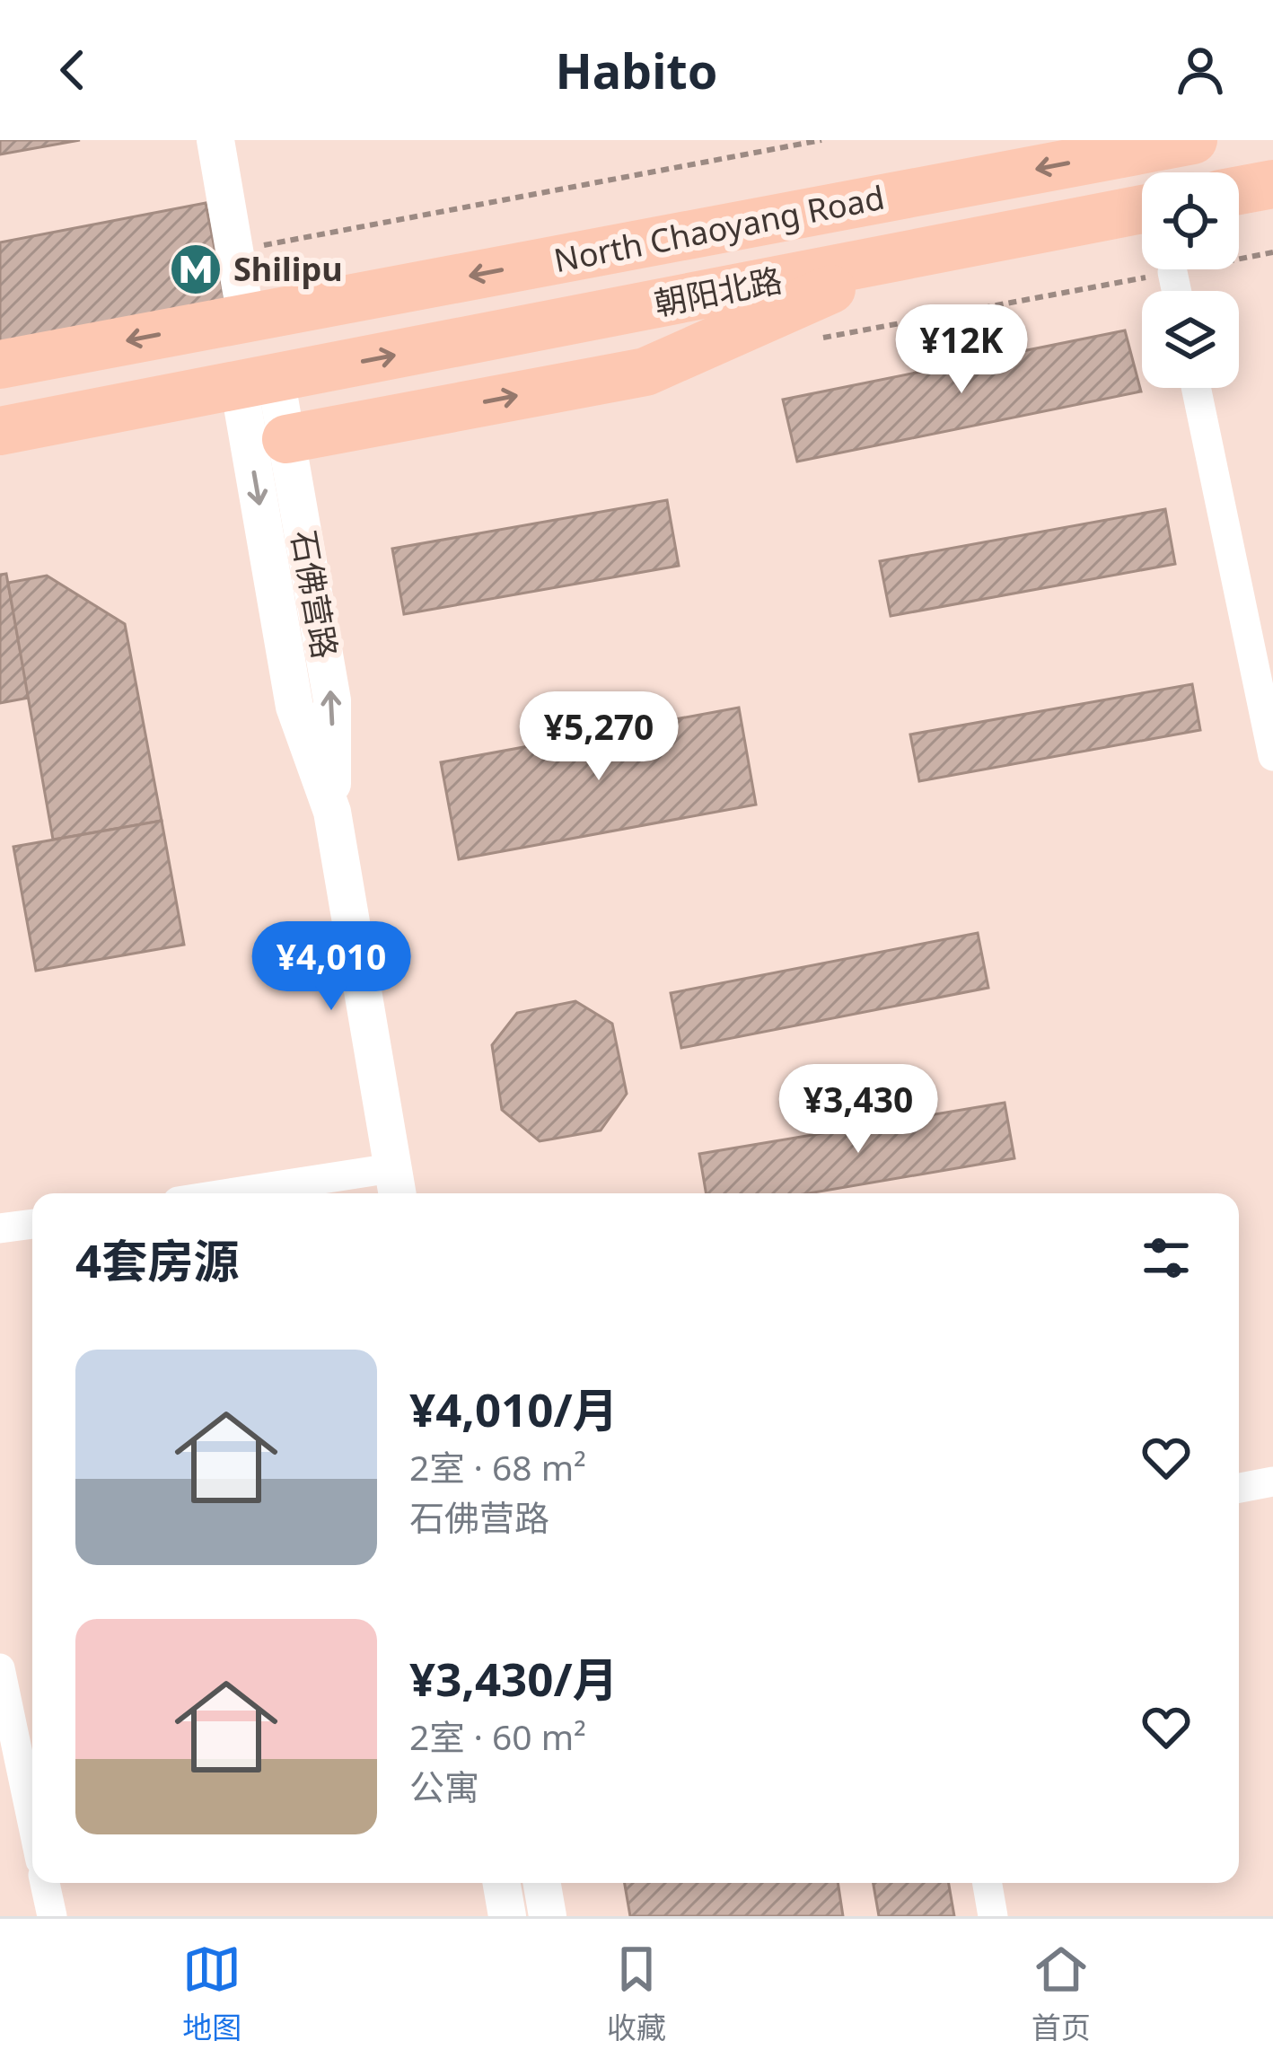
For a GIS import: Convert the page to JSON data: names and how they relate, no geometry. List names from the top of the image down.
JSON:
{
  "streets": {
    "main road": ["North Chaoyang Road", "朝阳北路"],
    "street": ["石佛营路"]
  },
  "crossings": [
    ["朝阳北路", "石佛营路"]
  ],
  "places": {
    "metro station": ["Shilipu"]
  },
  "page": {
    "header": "Habito",
    "price": [
      "¥12K",
      "¥5,270",
      "¥4,010",
      "¥3,430"
    ],
    "heading": "4套房源",
    "list": [
      {
        "name": "¥4,010/月",
        "note": "2室 · 68 m² · 石佛营路"
      },
      {
        "name": "¥3,430/月",
        "note": "2室 · 60 m² · 公寓"
      }
    ],
    "tabs": ["地图", "收藏", "首页"]
  }
}
